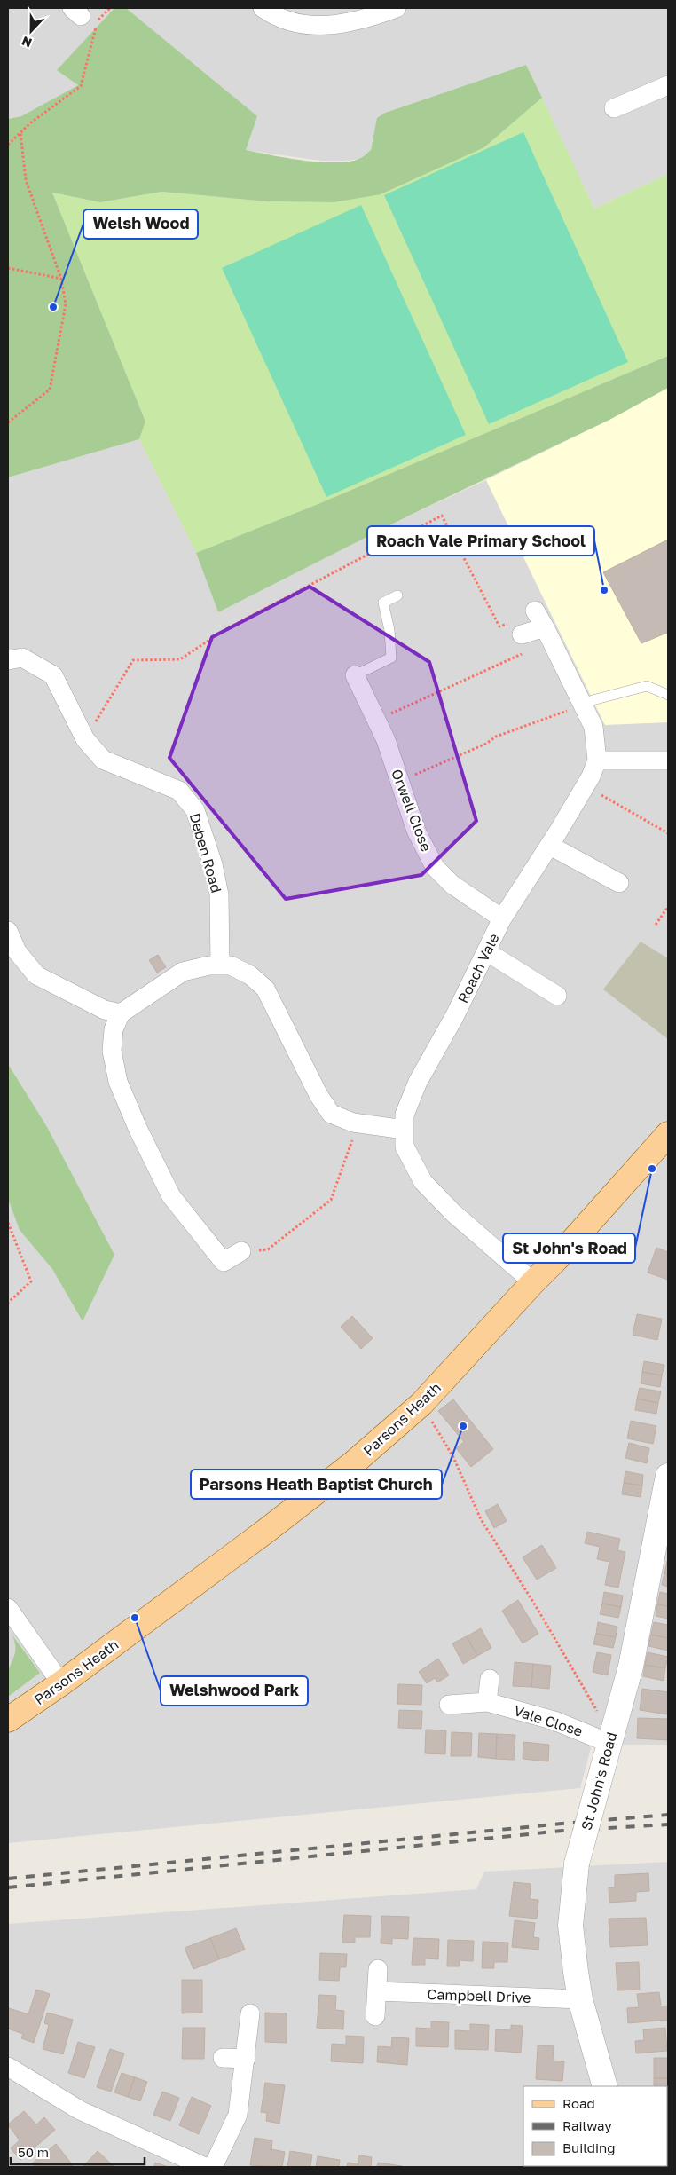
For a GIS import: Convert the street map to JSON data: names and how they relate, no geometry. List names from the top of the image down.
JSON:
{
  "streets": {
    "main road": ["Parsons Heath"],
    "street": [
      "Orwell Close",
      "Deben Road",
      "Roach Vale",
      "Vale Close",
      "St John's Road",
      "Campbell Drive"
    ]
  },
  "crossings": [
    ["Orwell Close", "Roach Vale"],
    ["Roach Vale", "Parsons Heath"],
    ["Vale Close", "St John's Road"],
    ["St John's Road", "Campbell Drive"]
  ],
  "places": [
    "Welsh Wood",
    "Roach Vale Primary School",
    "St John's Road",
    "Parsons Heath Baptist Church",
    "Welshwood Park"
  ],
  "legend": ["Road", "Railway", "Building"],
  "scale_bar": "50 m",
  "north": "bottom"
}
